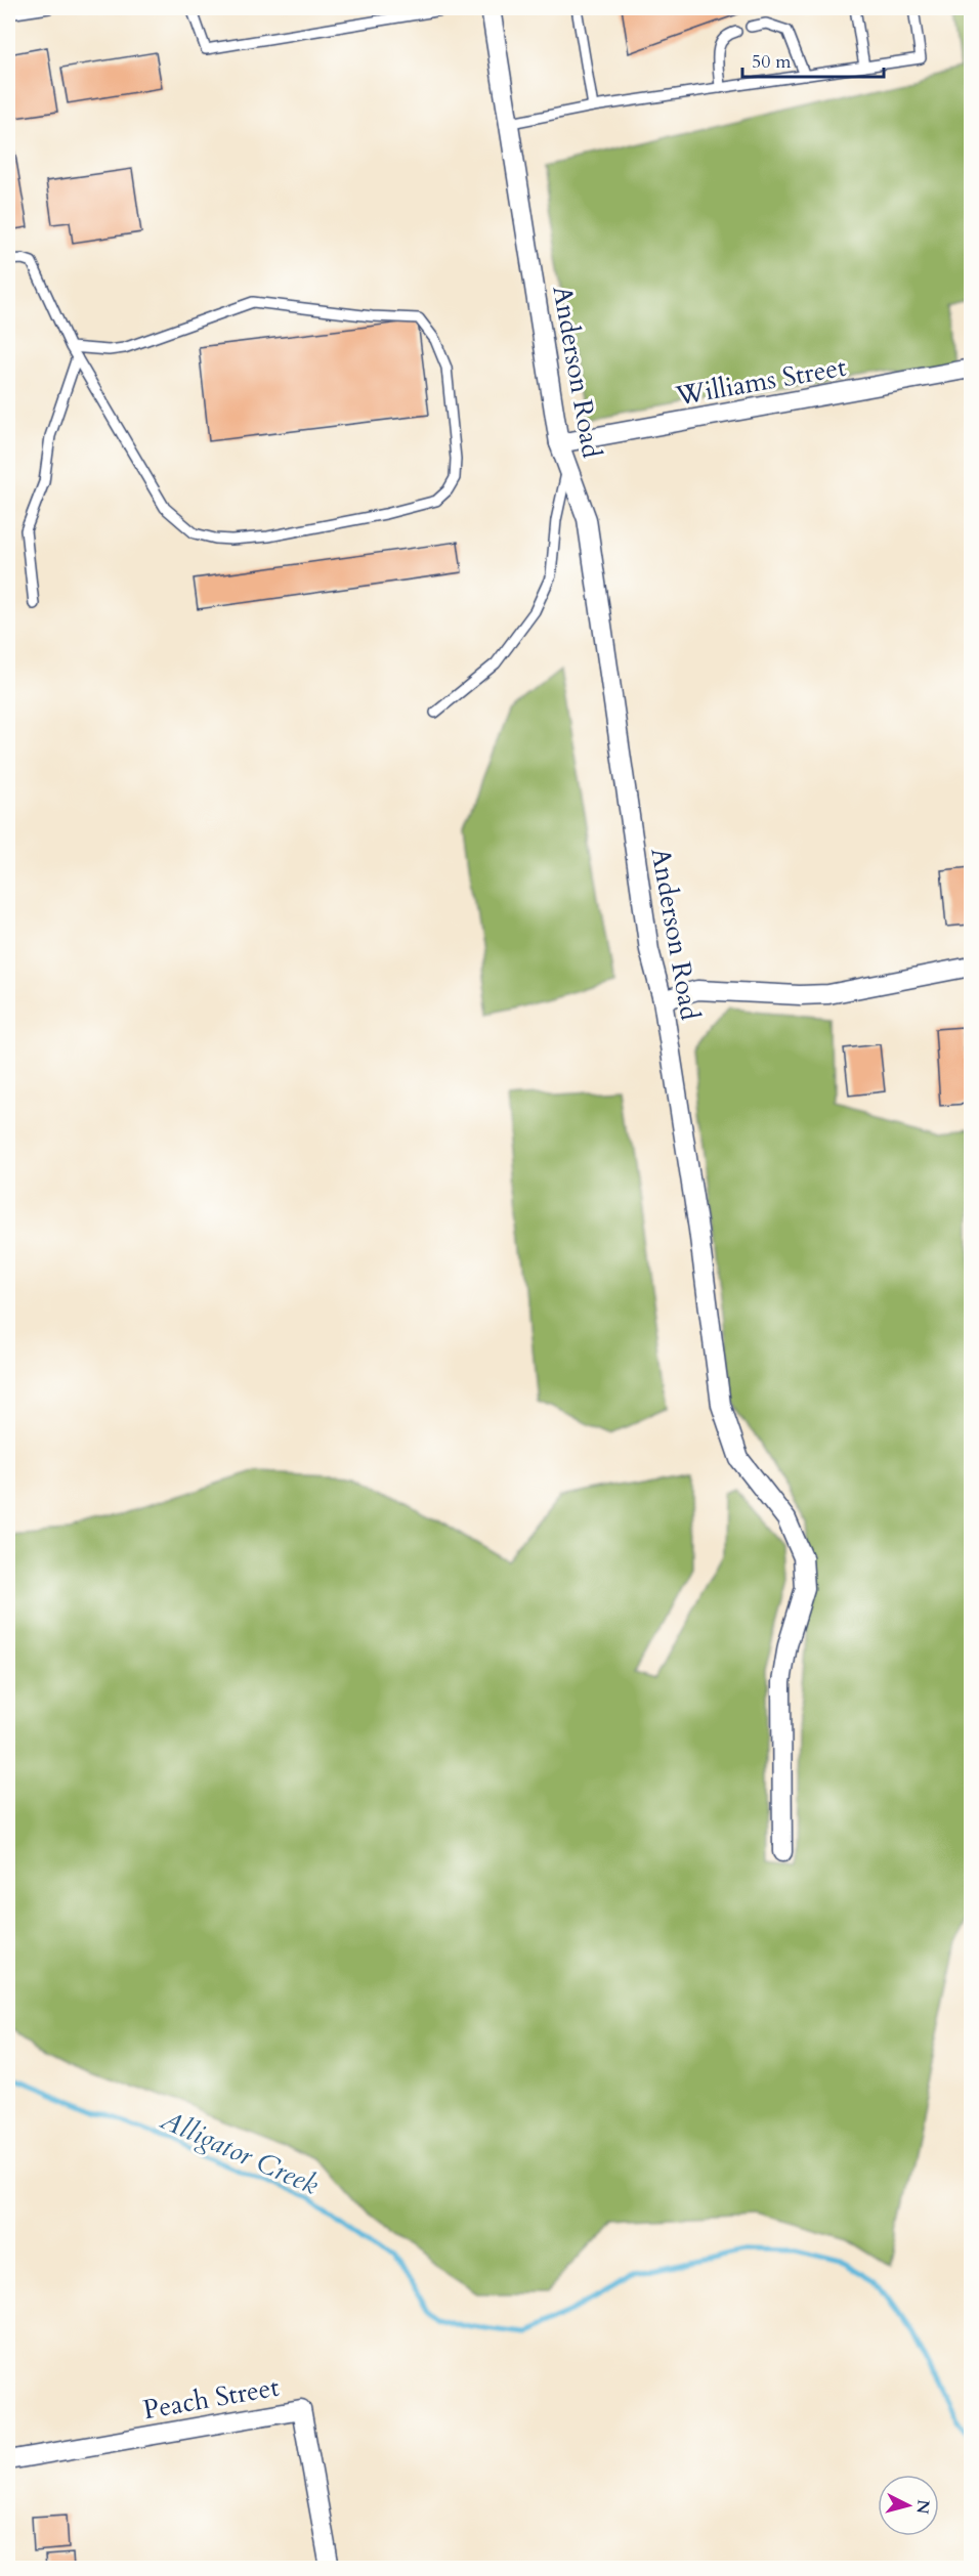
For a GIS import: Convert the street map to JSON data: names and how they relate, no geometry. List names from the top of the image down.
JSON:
{
  "streets": {
    "street": ["Anderson Road", "Williams Street", "Peach Street"]
  },
  "crossings": [
    ["Anderson Road", "Williams Street"]
  ],
  "water": ["Alligator Creek"],
  "scale_bar": "50 m",
  "north": "right"
}
